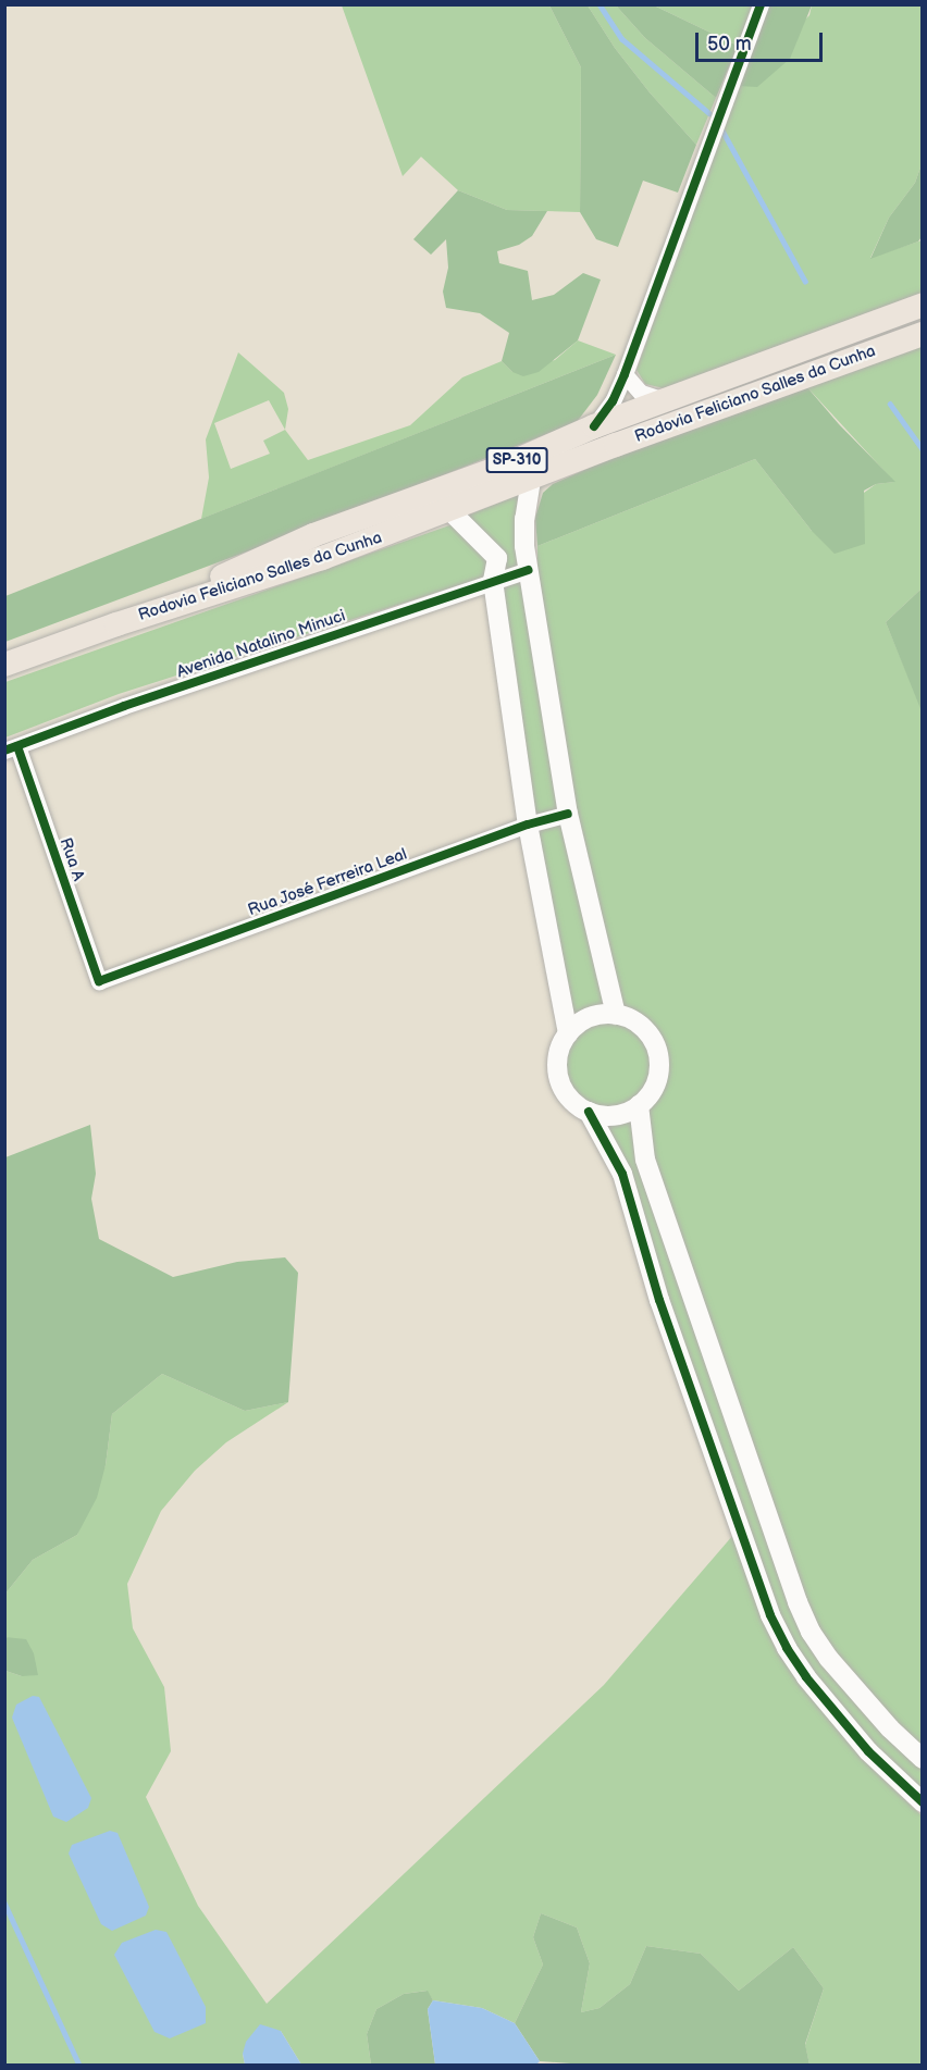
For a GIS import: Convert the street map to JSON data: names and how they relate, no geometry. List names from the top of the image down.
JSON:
{
  "streets": {
    "main road": ["Rodovia Feliciano Salles da Cunha", "SP-310"],
    "street": ["Avenida Natalino Minuci", "Rua A", "Rua José Ferreira Leal"]
  },
  "crossings": [
    ["Rodovia Feliciano Salles da Cunha", "SP-310"],
    ["Avenida Natalino Minuci", "Rua A"],
    ["Rua A", "Rua José Ferreira Leal"]
  ],
  "scale_bar": "50 m"
}
